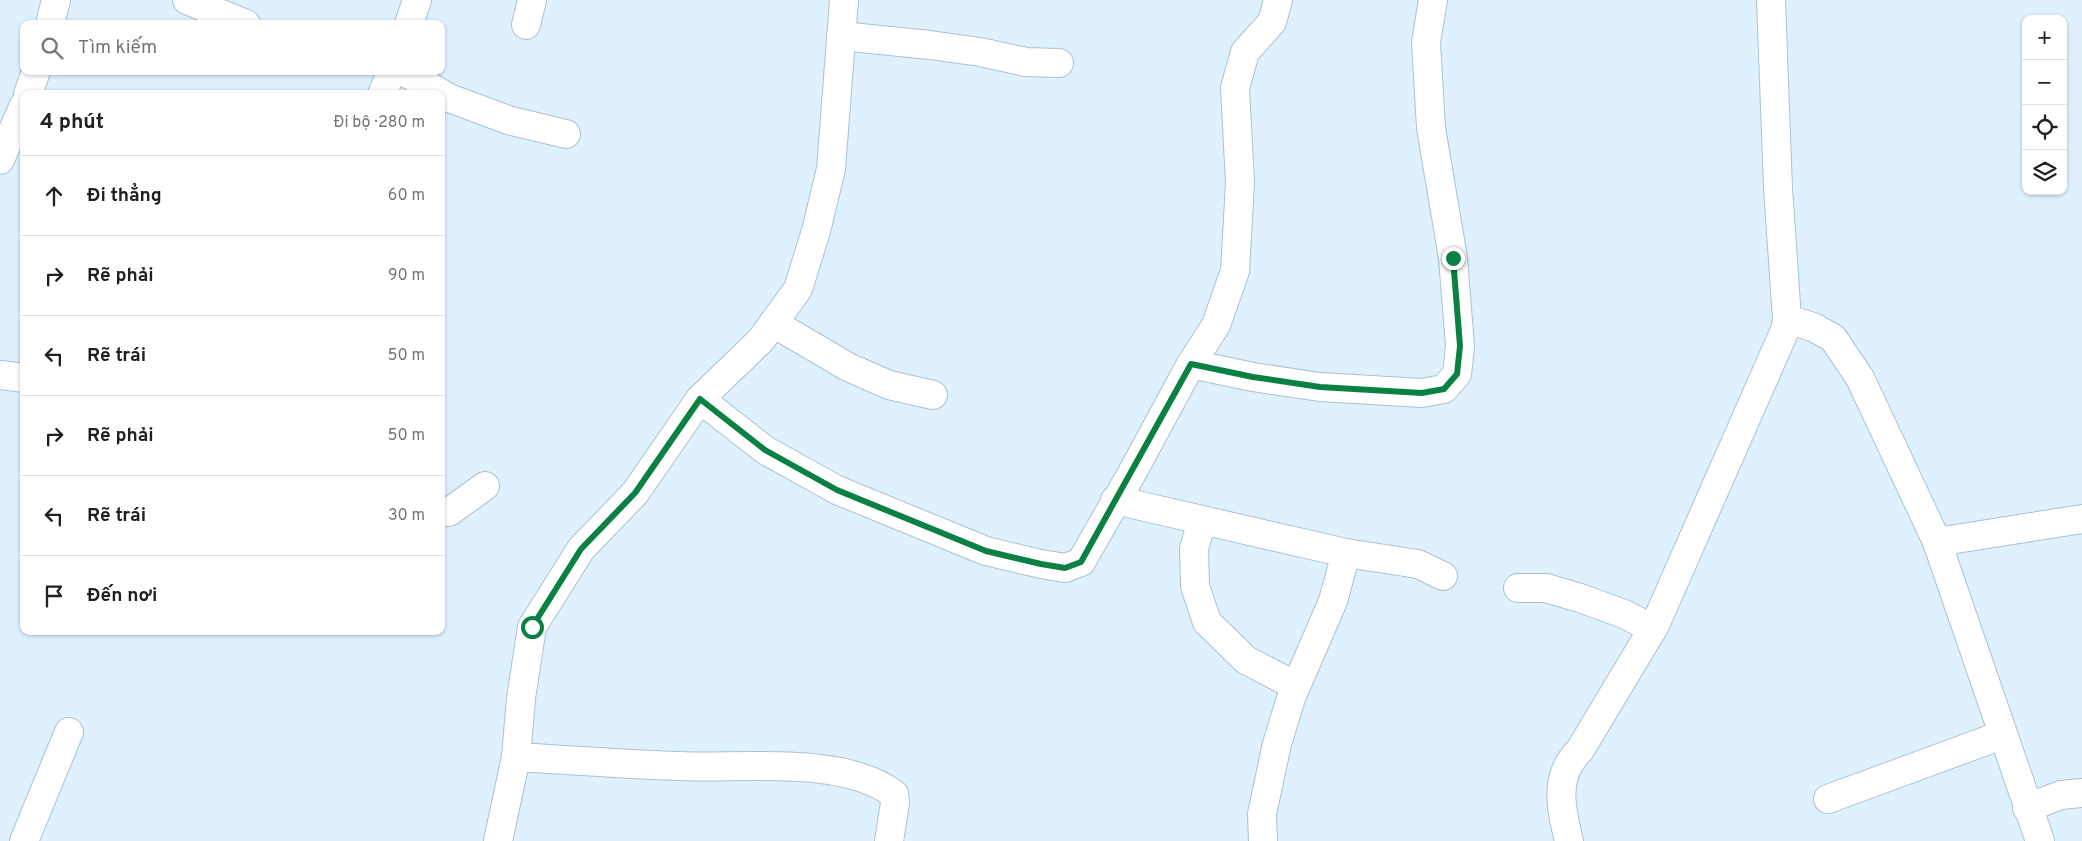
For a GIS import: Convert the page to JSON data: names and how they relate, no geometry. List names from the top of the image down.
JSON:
{
  "page": {
    "map_buttons": ["+", "−"],
    "search": "Tìm kiếm",
    "heading": ["4 phút", "Đi bộ · 280 m"],
    "list": [
      ["Đi thẳng", "60 m"],
      ["Rẽ phải", "90 m"],
      ["Rẽ trái", "50 m"],
      ["Rẽ phải", "50 m"],
      ["Rẽ trái", "30 m"],
      "Đến nơi"
    ]
  }
}
